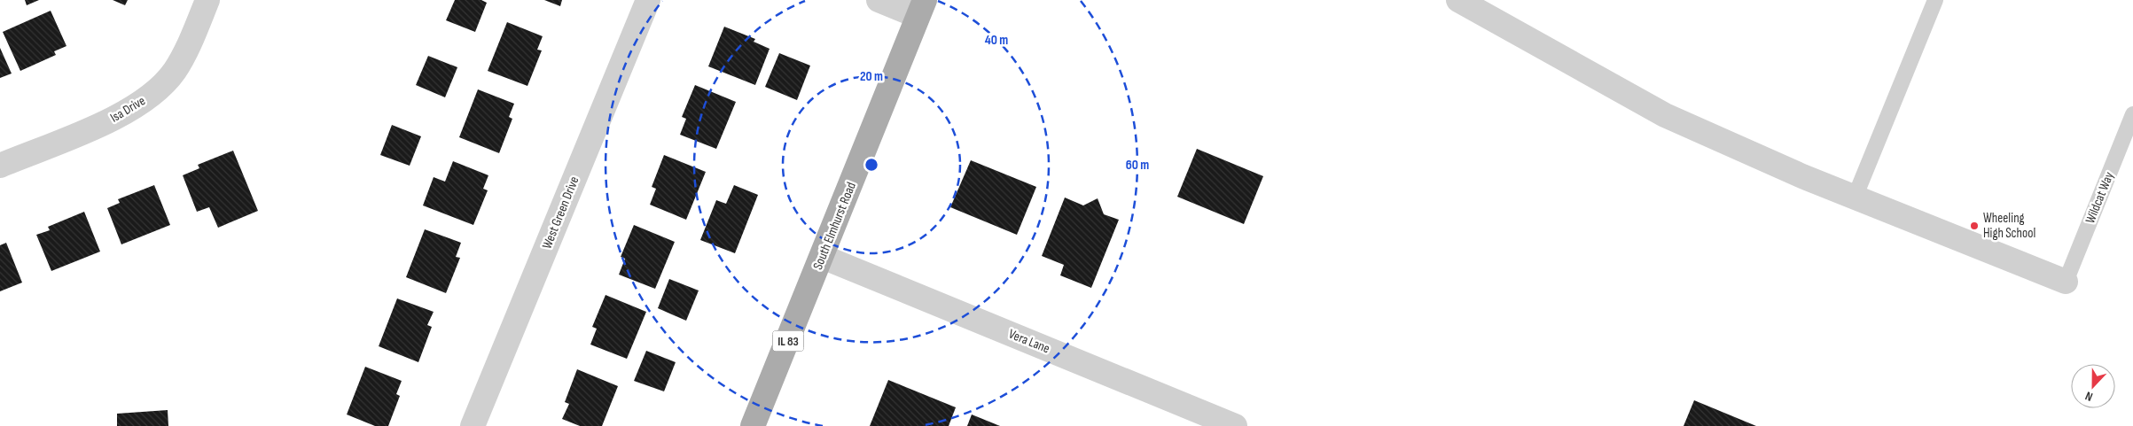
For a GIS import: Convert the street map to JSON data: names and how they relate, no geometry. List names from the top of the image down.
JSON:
{
  "streets": {
    "main road": ["South Elmhurst Road", "IL 83"],
    "street": ["Isa Drive", "West Green Drive", "Vera Lane"],
    "lane": ["Wildcat Way"]
  },
  "crossings": [
    ["South Elmhurst Road", "Vera Lane"]
  ],
  "places": ["Wheeling High School"],
  "north": "bottom",
  "rings": ["40 m", "20 m", "60 m"]
}
